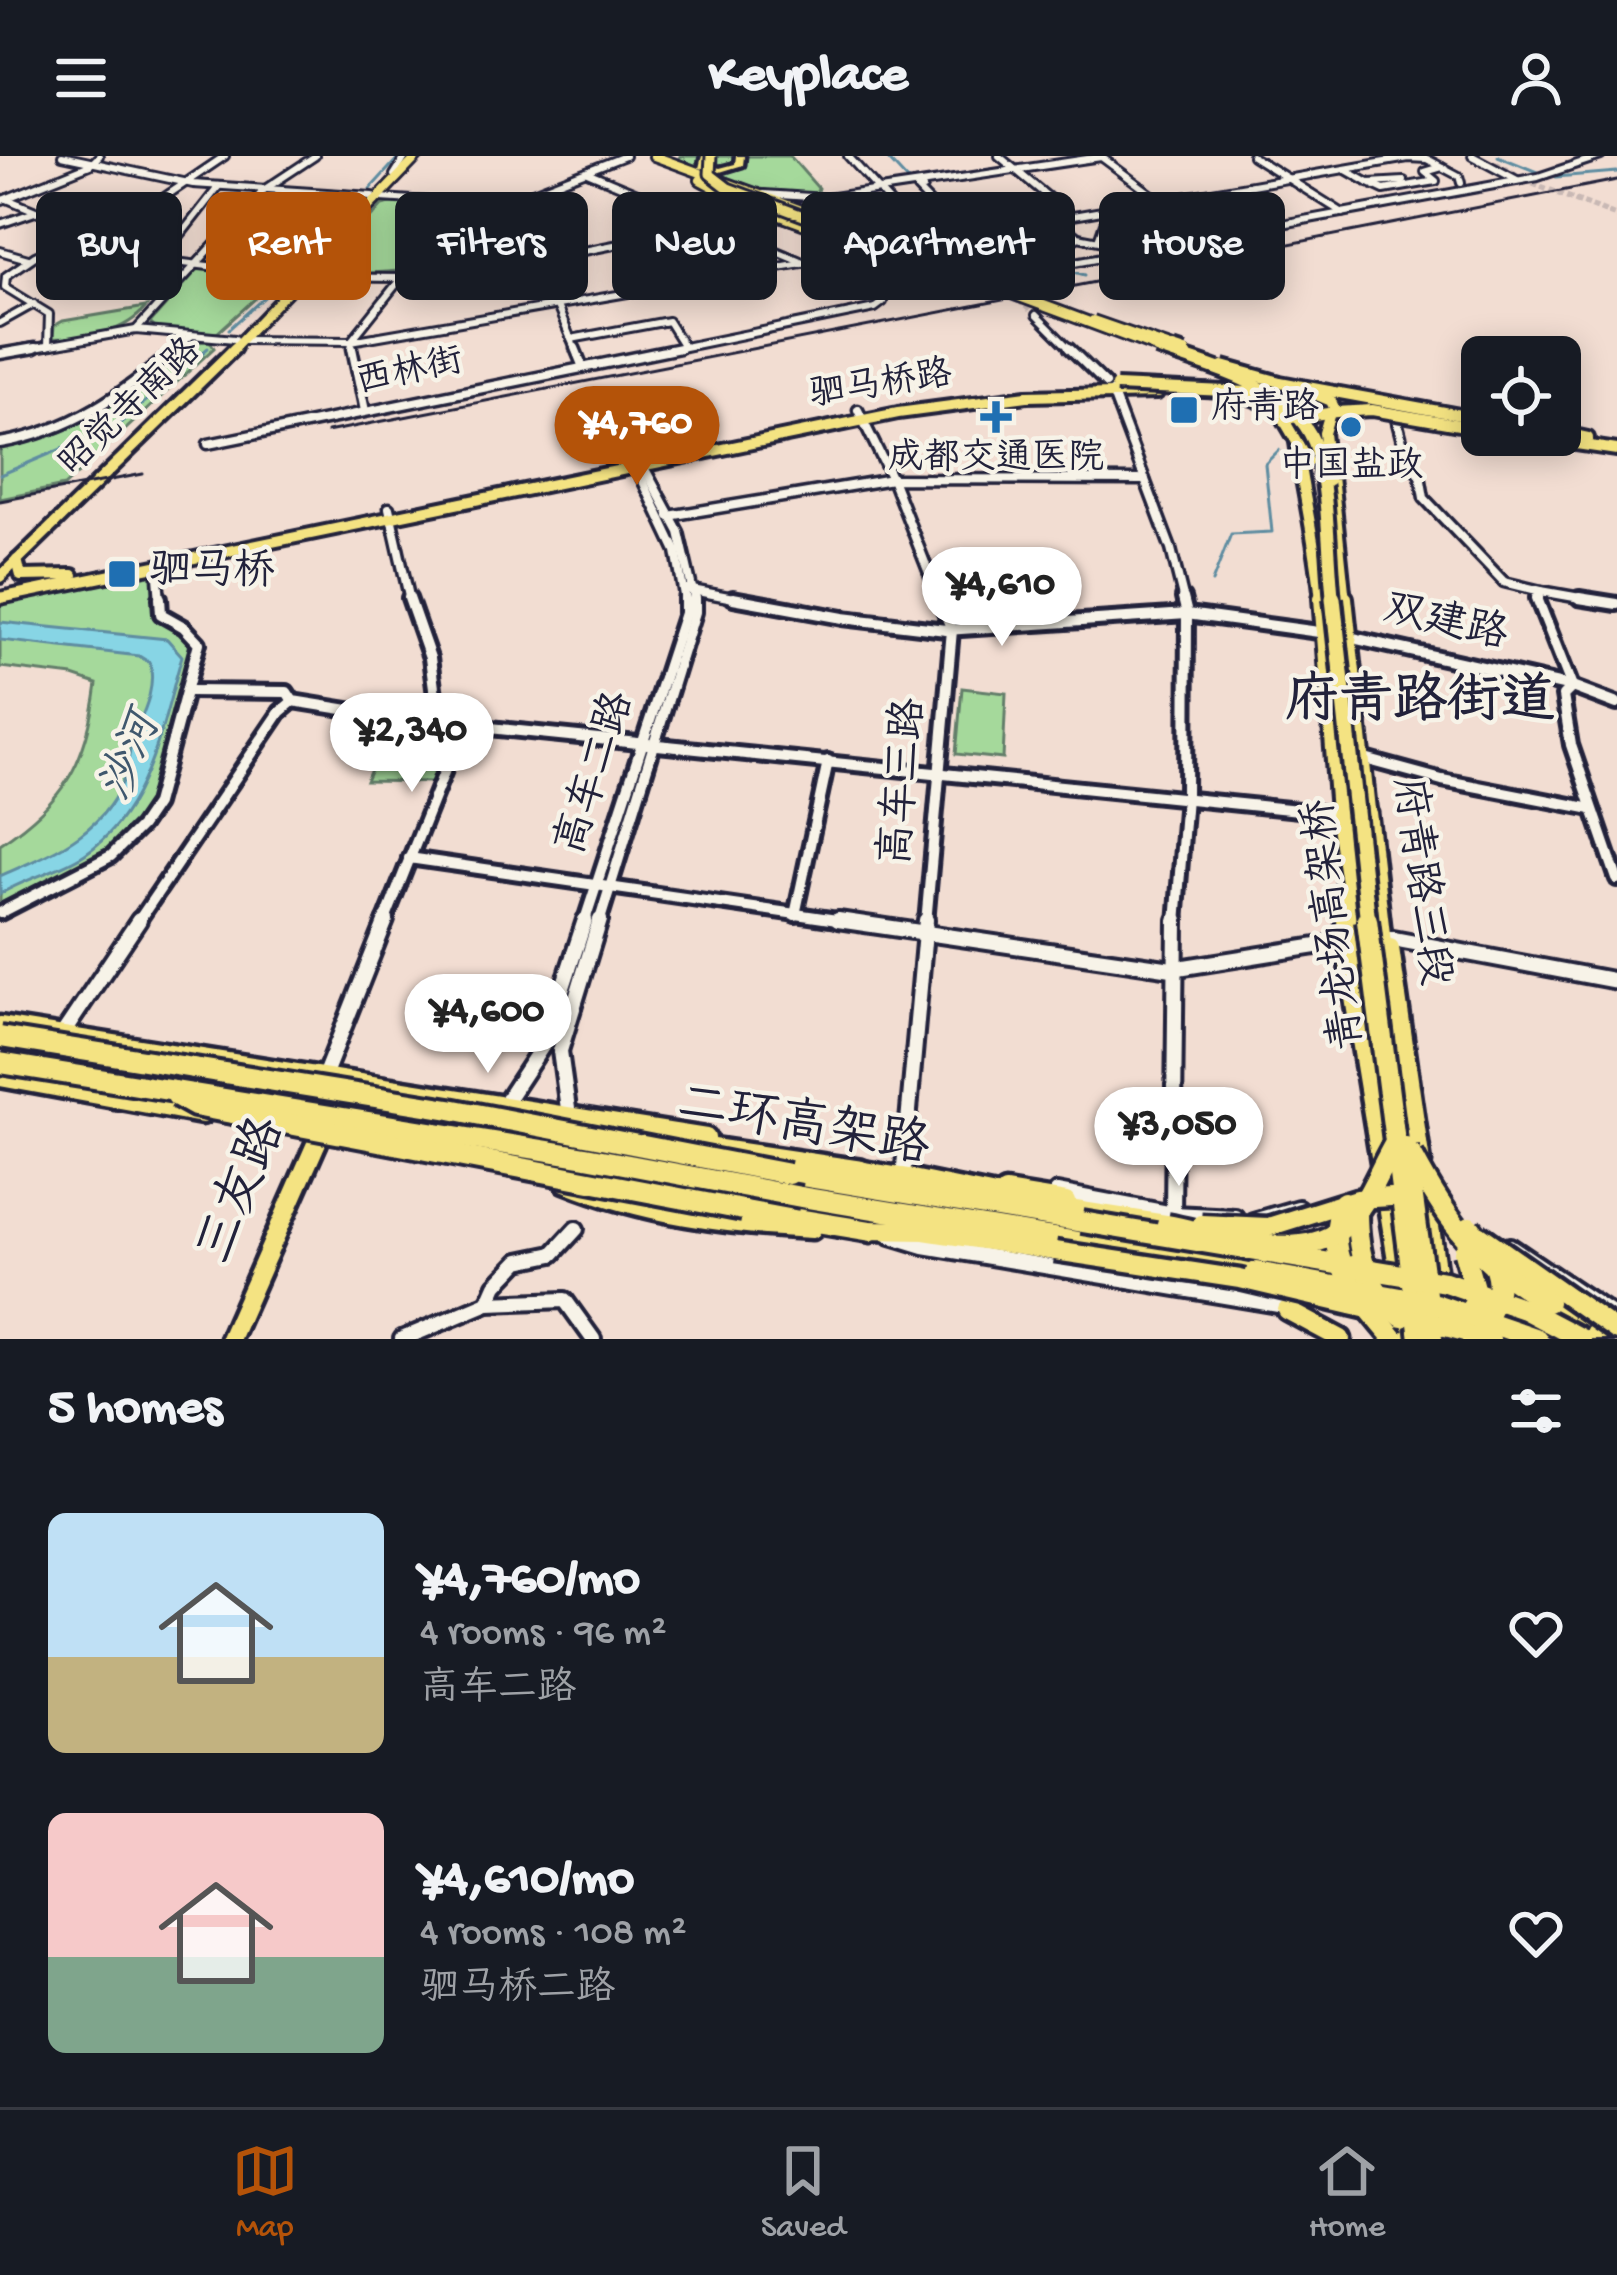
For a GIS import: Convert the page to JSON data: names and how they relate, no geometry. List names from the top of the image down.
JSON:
{
  "streets": {
    "highway": ["青龙场高架桥", "二环高架路"],
    "main road": [
      "驷马桥路",
      "昭觉寺南路",
      "府青路三段",
      "三友路"
    ],
    "street": [
      "西林街",
      "双建路",
      "高车二路",
      "高车三路"
    ]
  },
  "crossings": [
    ["驷马桥路", "高车三路"],
    ["驷马桥路", "府青路三段"],
    ["双建路", "高车二路"],
    ["双建路", "高车三路"],
    ["双建路", "府青路三段"],
    ["府青路三段", "青龙场高架桥"]
  ],
  "districts": ["府青路街道"],
  "water": ["沙河"],
  "places": {
    "transit": ["府青路", "驷马桥"],
    "health": ["成都交通医院"],
    "other": ["中国盐政"]
  },
  "page": {
    "header": "Keyplace",
    "chip": [
      "Buy",
      "Rent",
      "Filters",
      "New",
      "Apartment",
      "House"
    ],
    "price": [
      "¥4,760",
      "¥4,610",
      "¥2,340",
      "¥4,600",
      "¥3,050"
    ],
    "heading": "5 homes",
    "list": [
      {
        "name": "¥4,760/mo",
        "note": "4 rooms · 96 m² · 高车二路"
      },
      {
        "name": "¥4,610/mo",
        "note": "4 rooms · 108 m² · 驷马桥二路"
      }
    ],
    "tabs": ["Map", "Saved", "Home"]
  }
}
